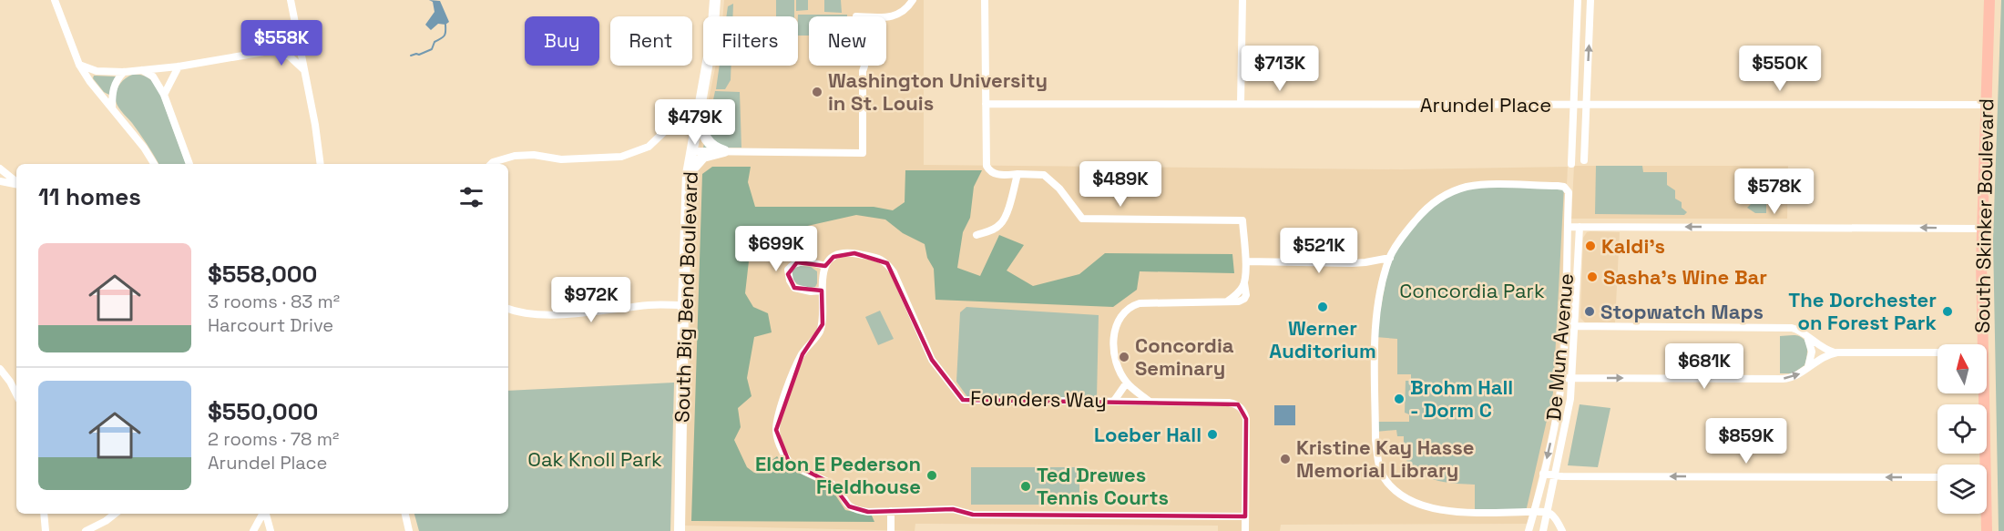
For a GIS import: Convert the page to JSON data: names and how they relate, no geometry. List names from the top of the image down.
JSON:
{
  "streets": {
    "main road": ["South Skinker Boulevard", "South Big Bend Boulevard"],
    "street": ["Arundel Place", "De Mun Avenue", "Founders Way"]
  },
  "crossings": [
    ["Arundel Place", "South Skinker Boulevard"]
  ],
  "parks": ["Concordia Park", "Oak Knoll Park"],
  "places": [
    "Washington University in St. Louis",
    "Kaldi's",
    "Sasha's Wine Bar",
    "Werner Auditorium",
    "Stopwatch Maps",
    "The Dorchester on Forest Park",
    "Concordia Seminary",
    "Brohm Hall - Dorm C",
    "Loeber Hall",
    "Kristine Kay Hasse Memorial Library",
    "Eldon E Pederson Fieldhouse",
    "Ted Drewes Tennis Courts"
  ],
  "north": "top",
  "page": {
    "chip": [
      "Buy",
      "Rent",
      "Filters",
      "New"
    ],
    "price": [
      "$558K",
      "$713K",
      "$550K",
      "$479K",
      "$489K",
      "$578K",
      "$699K",
      "$521K",
      "$972K",
      "$681K",
      "$859K"
    ],
    "heading": "11 homes",
    "list": [
      {
        "name": "$558,000",
        "note": "3 rooms · 83 m² · Harcourt Drive"
      },
      {
        "name": "$550,000",
        "note": "2 rooms · 78 m² · Arundel Place"
      }
    ]
  }
}
